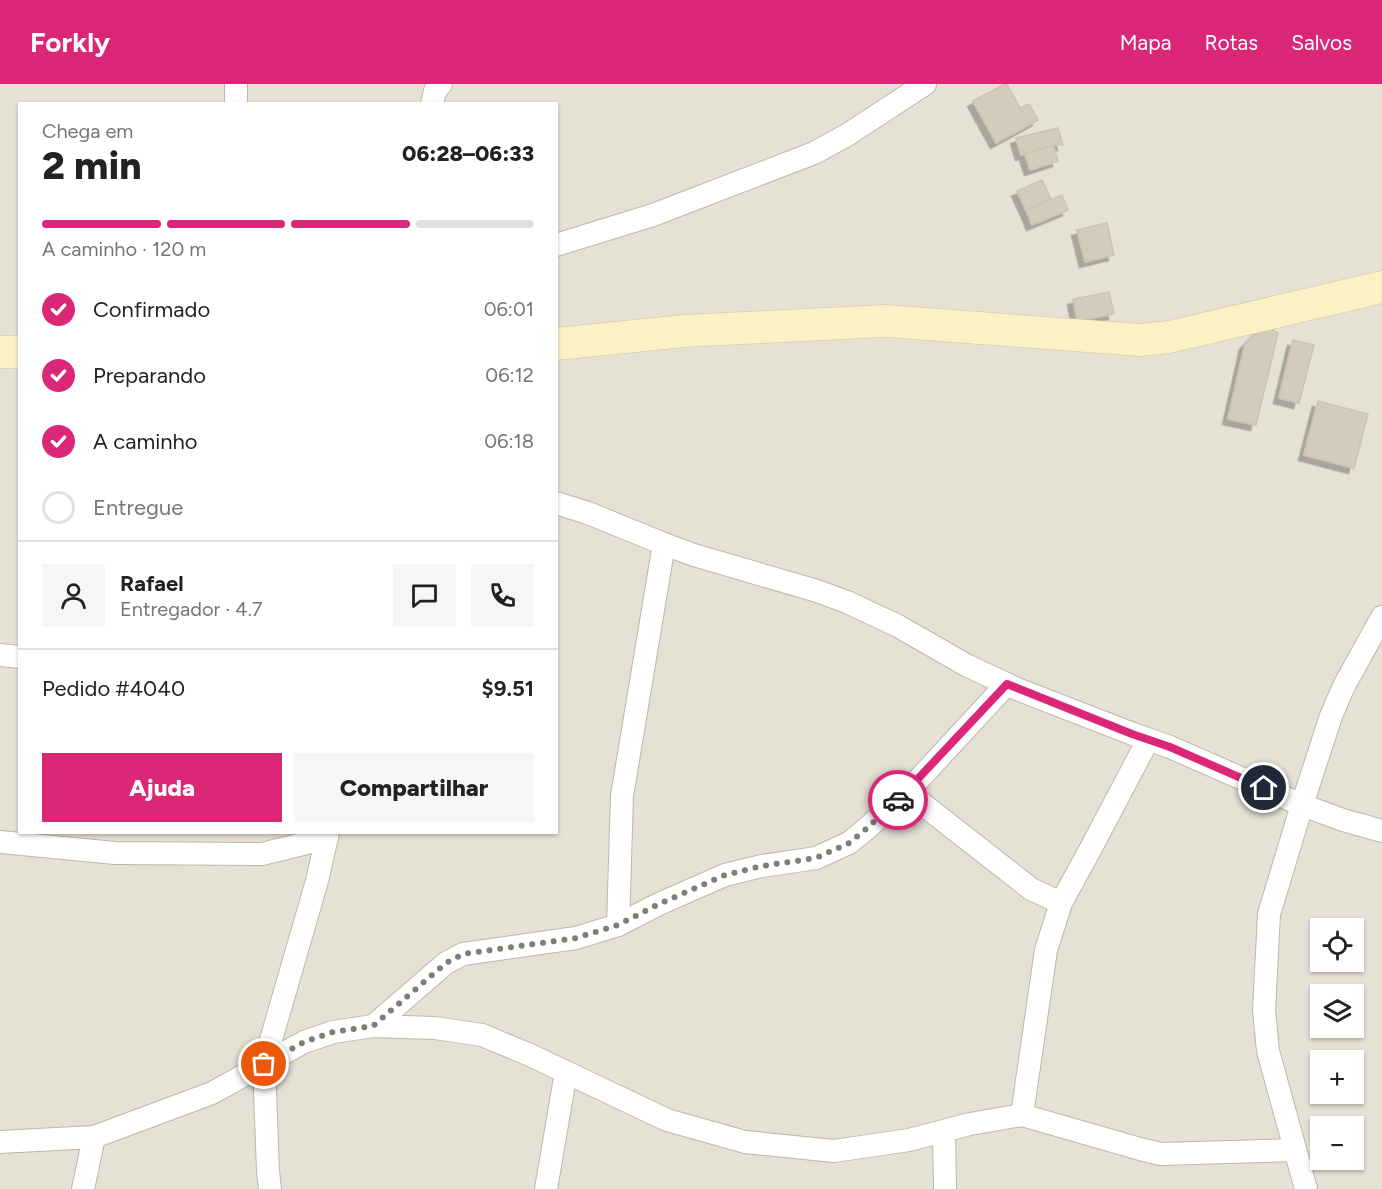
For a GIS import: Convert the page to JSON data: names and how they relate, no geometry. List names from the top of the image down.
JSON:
{
  "page": {
    "header": "Forkly",
    "nav": ["Mapa", "Rotas", "Salvos"],
    "heading": ["2 min", "Chega em", "06:28–06:33"],
    "panel": [
      "Rafael",
      "Entregador · 4.7",
      "Pedido #4040",
      "$9.51"
    ],
    "bar": "A caminho · 120 m",
    "list": [
      ["Confirmado", "06:01"],
      ["Preparando", "06:12"],
      ["A caminho", "06:18"],
      "Entregue"
    ],
    "buttons": ["Ajuda", "Compartilhar"],
    "map_buttons": ["+", "−"]
  }
}
